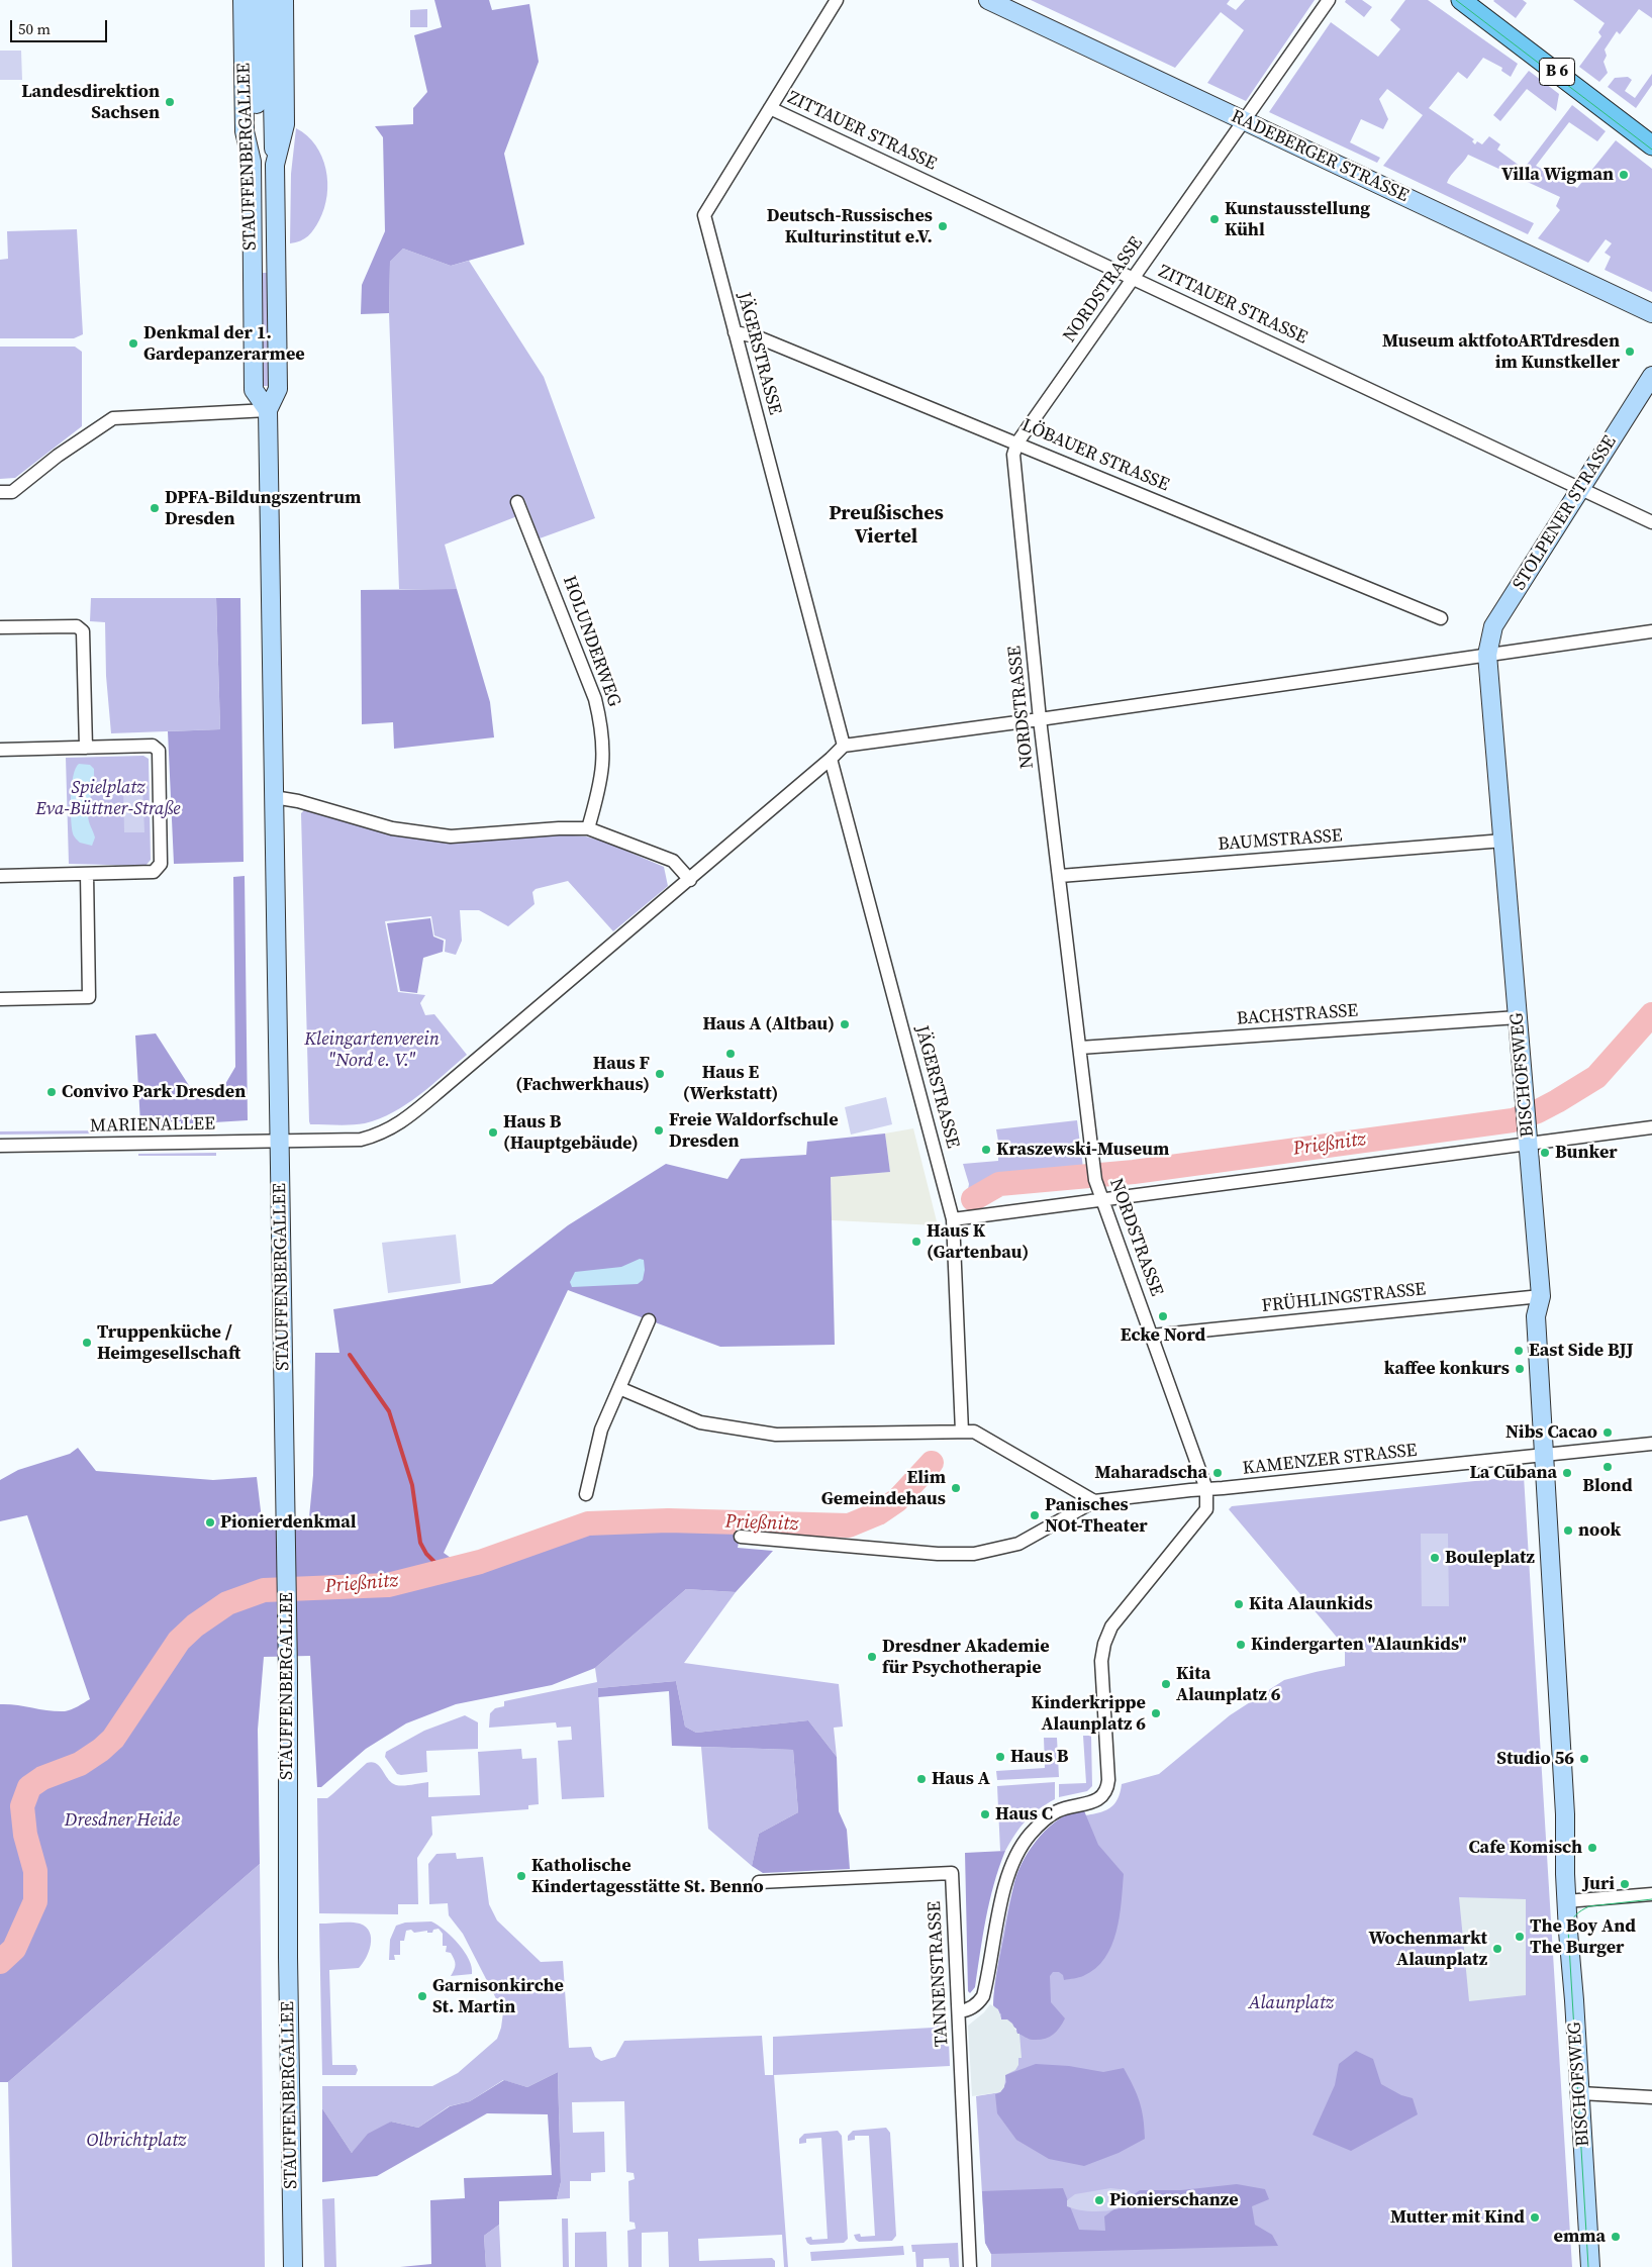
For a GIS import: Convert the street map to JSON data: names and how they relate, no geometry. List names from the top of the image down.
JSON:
{
  "streets": {
    "main road": [
      "B 6",
      "STAUFFENBERGALLEE",
      "RADEBERGER STRASSE",
      "STOLPENER STRASSE",
      "BISCHOFSWEG"
    ],
    "street": [
      "ZITTAUER STRASSE",
      "NORDSTRASSE",
      "JÄGERSTRASSE",
      "LÖBAUER STRASSE",
      "HOLUNDERWEG",
      "BAUMSTRASSE",
      "BACHSTRASSE",
      "MARIENALLEE",
      "FRÜHLINGSTRASSE",
      "KAMENZER STRASSE",
      "TANNENSTRASSE"
    ]
  },
  "crossings": [
    ["ZITTAUER STRASSE", "NORDSTRASSE"],
    ["ZITTAUER STRASSE", "JÄGERSTRASSE"],
    ["ZITTAUER STRASSE", "STOLPENER STRASSE"],
    ["STAUFFENBERGALLEE", "MARIENALLEE"],
    ["RADEBERGER STRASSE", "NORDSTRASSE"],
    ["NORDSTRASSE", "LÖBAUER STRASSE"],
    ["NORDSTRASSE", "BAUMSTRASSE"],
    ["NORDSTRASSE", "BACHSTRASSE"],
    ["NORDSTRASSE", "FRÜHLINGSTRASSE"],
    ["NORDSTRASSE", "KAMENZER STRASSE"],
    ["JÄGERSTRASSE", "LÖBAUER STRASSE"],
    ["JÄGERSTRASSE", "MARIENALLEE"],
    ["STOLPENER STRASSE", "BISCHOFSWEG"],
    ["BAUMSTRASSE", "BISCHOFSWEG"],
    ["BACHSTRASSE", "BISCHOFSWEG"],
    ["BISCHOFSWEG", "FRÜHLINGSTRASSE"],
    ["BISCHOFSWEG", "KAMENZER STRASSE"]
  ],
  "districts": ["Preußisches Viertel"],
  "water": ["Prießnitz"],
  "parks": [
    "Spielplatz Eva-Büttner-Straße",
    "Kleingartenverein \"Nord e. V.\"",
    "Dresdner Heide",
    "Alaunplatz",
    "Olbrichtplatz"
  ],
  "places": [
    "Landesdirektion Sachsen",
    "Villa Wigman",
    "Kunstausstellung Kühl",
    "Deutsch-Russisches Kulturinstitut e.V.",
    "Denkmal der 1. Gardepanzerarmee",
    "Museum aktfotoARTdresden im Kunstkeller",
    "DPFA-Bildungszentrum Dresden",
    "Haus A (Altbau)",
    "Haus E (Werkstatt)",
    "Haus F (Fachwerkhaus)",
    "Convivo Park Dresden",
    "Freie Waldorfschule Dresden",
    "Haus B (Hauptgebäude)",
    "Kraszewski-Museum",
    "Bunker",
    "Haus K (Gartenbau)",
    "Ecke Nord",
    "Truppenküche / Heimgesellschaft",
    "East Side BJJ",
    "kaffee konkurs",
    "Nibs Cacao",
    "Blond",
    "Maharadscha",
    "La Cubana",
    "Elim Gemeindehaus",
    "Panisches NOt-Theater",
    "Pionierdenkmal",
    "nook",
    "Bouleplatz",
    "Kita Alaunkids",
    "Kindergarten \"Alaunkids\"",
    "Dresdner Akademie für Psychotherapie",
    "Kita Alaunplatz 6",
    "Kinderkrippe Alaunplatz 6",
    "Haus B",
    "Studio 56",
    "Haus A",
    "Haus C",
    "Cafe Komisch",
    "Katholische Kindertagesstätte St. Benno",
    "Juri",
    "The Boy And The Burger",
    "Wochenmarkt Alaunplatz",
    "Garnisonkirche St. Martin",
    "Pionierschanze",
    "Mutter mit Kind",
    "emma"
  ],
  "scale_bar": "50 m"
}
